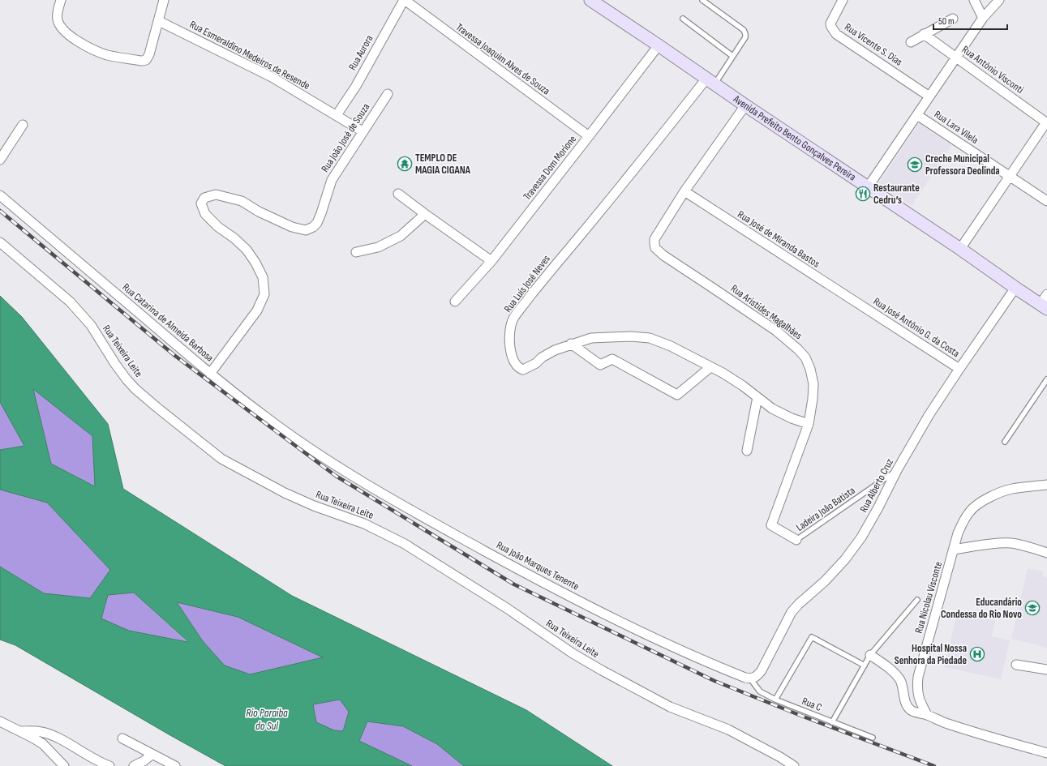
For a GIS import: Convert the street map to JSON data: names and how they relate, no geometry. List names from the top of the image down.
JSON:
{
  "streets": {
    "street": [
      "Rua Vicente S. Dias",
      "Rua Aurora",
      "Rua Esmeraldino Medeiros de Resende",
      "Travessa Joaquim Alves de Souza",
      "Rua Antônio Visconti",
      "Rua Lara Vilela",
      "Rua João José de Souza",
      "Avenida Prefeito Bento Gonçalves Pereira",
      "Travessa Dom Morione",
      "Rua José de Miranda Bastos",
      "Rua Luís José Neves",
      "Rua Aristides Magalhães",
      "Rua Catarina de Almeida Barbosa",
      "Rua José Antônio G. da Costa",
      "Rua Teixeira Leite",
      "Rua Alberto Cruz",
      "Rua João Marques Tenente",
      "Rua Nicolau Visconte"
    ],
    "lane": ["Ladeira João Batista", "Rua C"]
  },
  "crossings": [
    ["Rua Aurora", "Rua Esmeraldino Medeiros de Resende"],
    ["Rua Aurora", "Travessa Joaquim Alves de Souza"],
    ["Rua Esmeraldino Medeiros de Resende", "Rua João José de Souza"],
    ["Travessa Joaquim Alves de Souza", "Travessa Dom Morione"],
    ["Rua João José de Souza", "Rua Catarina de Almeida Barbosa"],
    ["Avenida Prefeito Bento Gonçalves Pereira", "Travessa Dom Morione"],
    ["Avenida Prefeito Bento Gonçalves Pereira", "Rua Luís José Neves"],
    ["Avenida Prefeito Bento Gonçalves Pereira", "Rua Alberto Cruz"],
    ["Rua José de Miranda Bastos", "Rua Aristides Magalhães"],
    ["Rua José de Miranda Bastos", "Rua José Antônio G. da Costa"],
    ["Rua Luís José Neves", "Rua Aristides Magalhães"],
    ["Rua Aristides Magalhães", "Ladeira João Batista"],
    ["Rua Catarina de Almeida Barbosa", "Rua João Marques Tenente"],
    ["Rua José Antônio G. da Costa", "Rua Alberto Cruz"],
    ["Rua Alberto Cruz", "Ladeira João Batista"],
    ["Rua Alberto Cruz", "Rua João Marques Tenente"],
    ["Rua Alberto Cruz", "Rua C"],
    ["Rua João Marques Tenente", "Rua C"]
  ],
  "water": ["Rio Paraíba do Sul"],
  "places": {
    "temple": ["TEMPLO DE MAGIA CIGANA"],
    "school or university": ["Creche Municipal Professora Deolinda", "Educandário Condessa do Rio Novo"],
    "restaurant": ["Restaurante Cedru’s"],
    "hospital": ["Hospital Nossa Senhora da Piedade"]
  },
  "scale_bar": "50 m"
}
